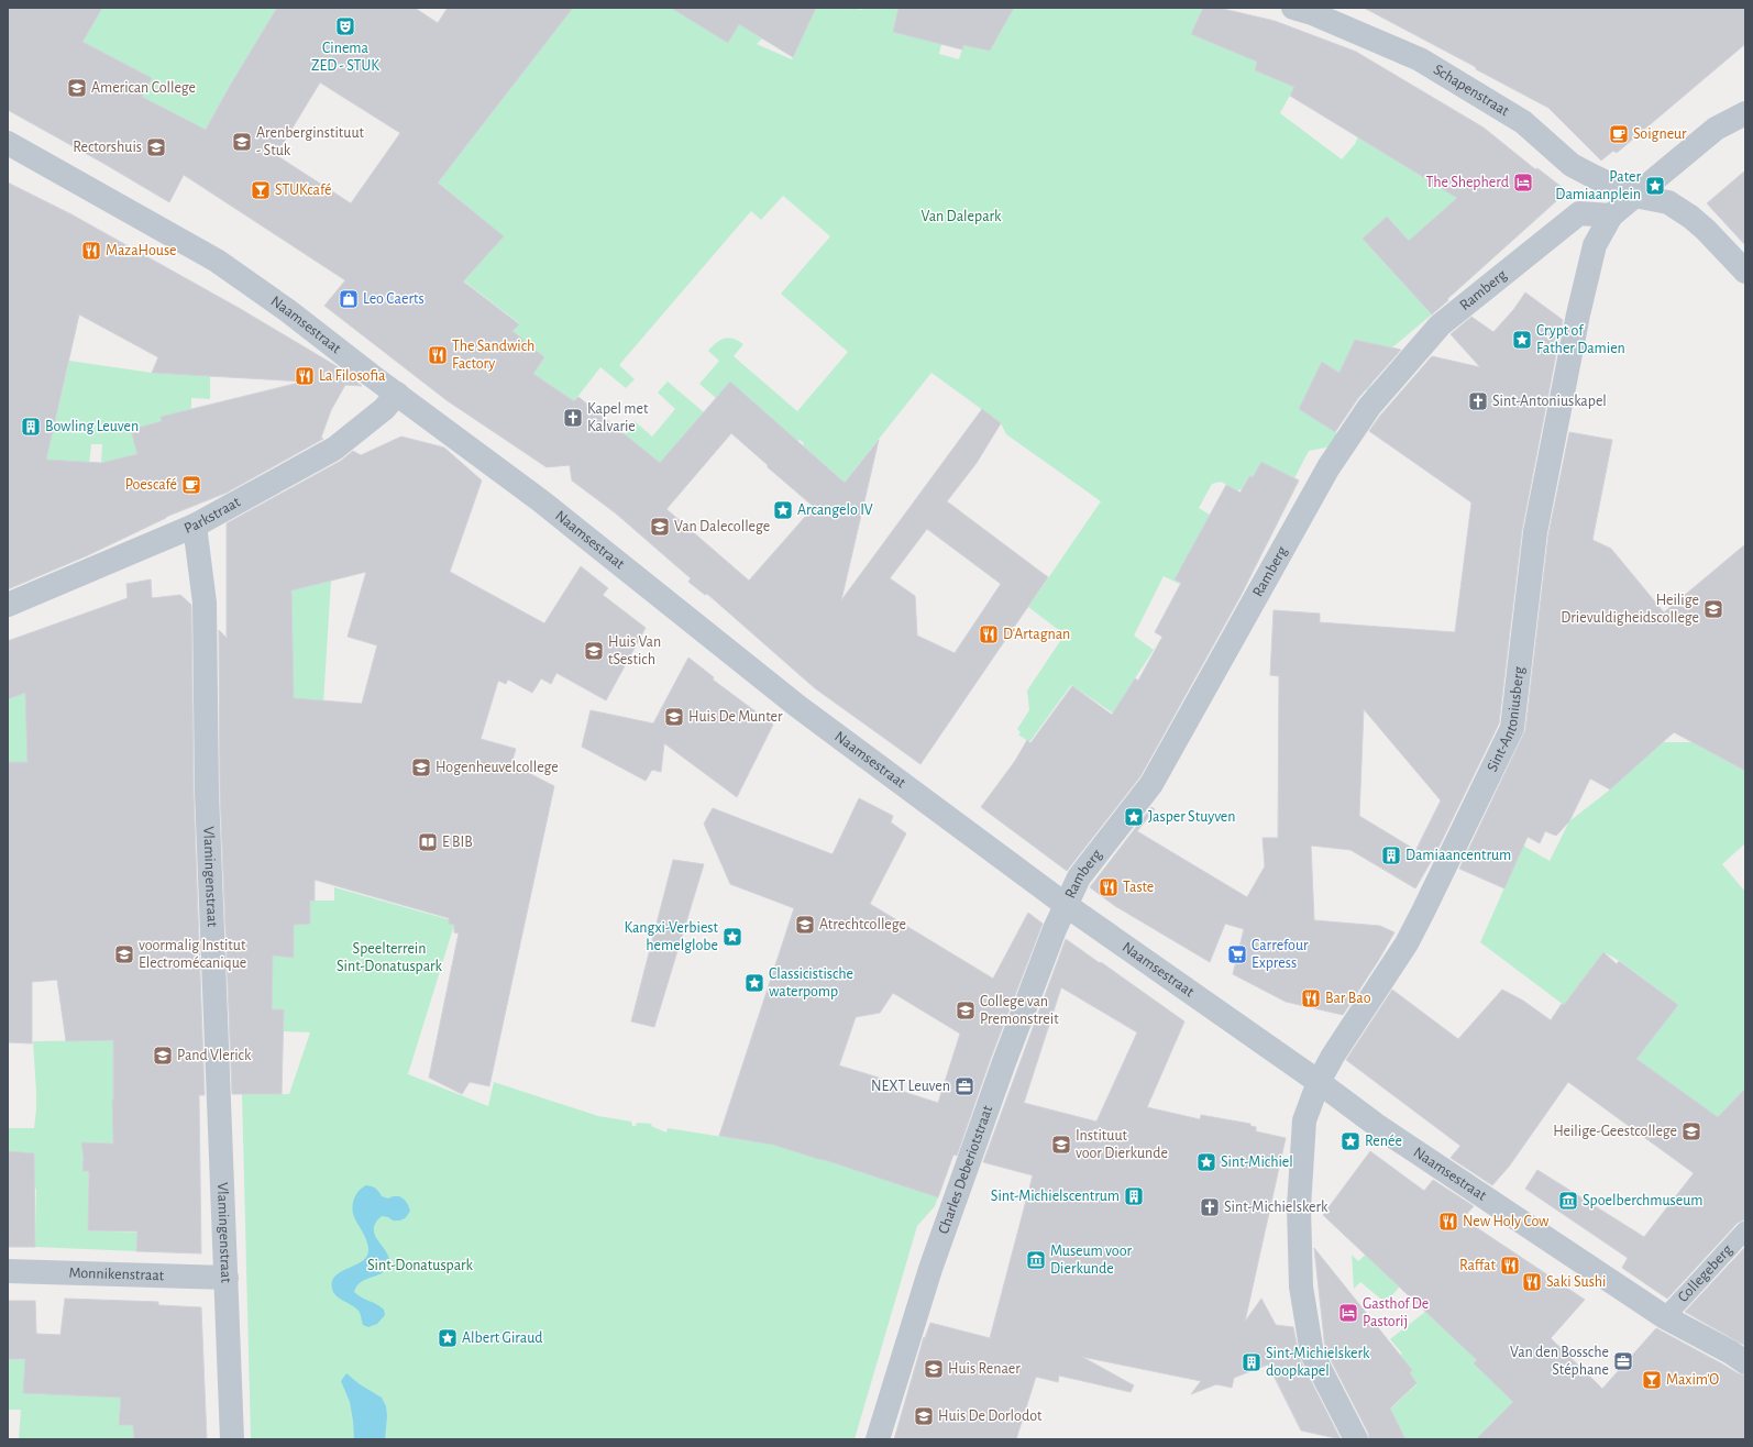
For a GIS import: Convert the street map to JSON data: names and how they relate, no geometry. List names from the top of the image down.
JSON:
{
  "streets": {
    "street": [
      "Schapenstraat",
      "Ramberg",
      "Naamsestraat",
      "Parkstraat",
      "Sint-Antoniusberg",
      "Vlamingenstraat",
      "Charles Deberiotstraat",
      "Collegeberg",
      "Monnikenstraat"
    ]
  },
  "crossings": [
    ["Ramberg", "Naamsestraat"],
    ["Ramberg", "Sint-Antoniusberg"],
    ["Ramberg", "Charles Deberiotstraat"],
    ["Naamsestraat", "Parkstraat"],
    ["Naamsestraat", "Sint-Antoniusberg"],
    ["Naamsestraat", "Charles Deberiotstraat"],
    ["Naamsestraat", "Collegeberg"],
    ["Parkstraat", "Vlamingenstraat"],
    ["Vlamingenstraat", "Monnikenstraat"]
  ],
  "parks": ["Van Dalepark", "Speelterrein Sint-Donatuspark", "Sint-Donatuspark"],
  "places": {
    "theatre": ["Cinema ZED - STUK"],
    "school or university": [
      "American College",
      "Arenberginstituut - Stuk",
      "Rectorshuis",
      "Van Dalecollege",
      "Heilige Drievuldigheidscollege",
      "Huis Van tSestich",
      "Huis De Munter",
      "Hogenheuvelcollege",
      "Atrechtcollege",
      "voormalig Institut Electromécanique",
      "College van Premonstreit",
      "Pand Vlerick",
      "Heilige-Geestcollege",
      "Instituut voor Dierkunde",
      "Huis Renaer",
      "Huis De Dorlodot"
    ],
    "cafe": ["Soigneur", "Poescafé"],
    "hotel": ["The Shepherd", "Gasthof De Pastorij"],
    "place": [
      "Pater Damiaanplein",
      "Crypt of Father Damien",
      "Arcangelo IV",
      "Jasper Stuyven",
      "Kangxi-Verbiest hemelglobe",
      "Classicistische waterpomp",
      "Renée",
      "Sint-Michiel",
      "Albert Giraud"
    ],
    "bar": ["STUKcafé", "Maxim'O"],
    "restaurant": [
      "MazaHouse",
      "The Sandwich Factory",
      "La Filosofia",
      "D'Artagnan",
      "Taste",
      "Bar Bao",
      "New Holy Cow",
      "Raffat",
      "Saki Sushi"
    ],
    "shop": ["Leo Caerts"],
    "church": ["Sint-Antoniuskapel", "Kapel met Kalvarie", "Sint-Michielskerk"],
    "building": [
      "Bowling Leuven",
      "Damiaancentrum",
      "Sint-Michielscentrum",
      "Sint-Michielskerk doopkapel"
    ],
    "library": ["E BIB"],
    "supermarket": ["Carrefour Express"],
    "office": ["NEXT Leuven", "Van den Bossche Stéphane"],
    "museum": ["Spoelberchmuseum", "Museum voor Dierkunde"]
  }
}
